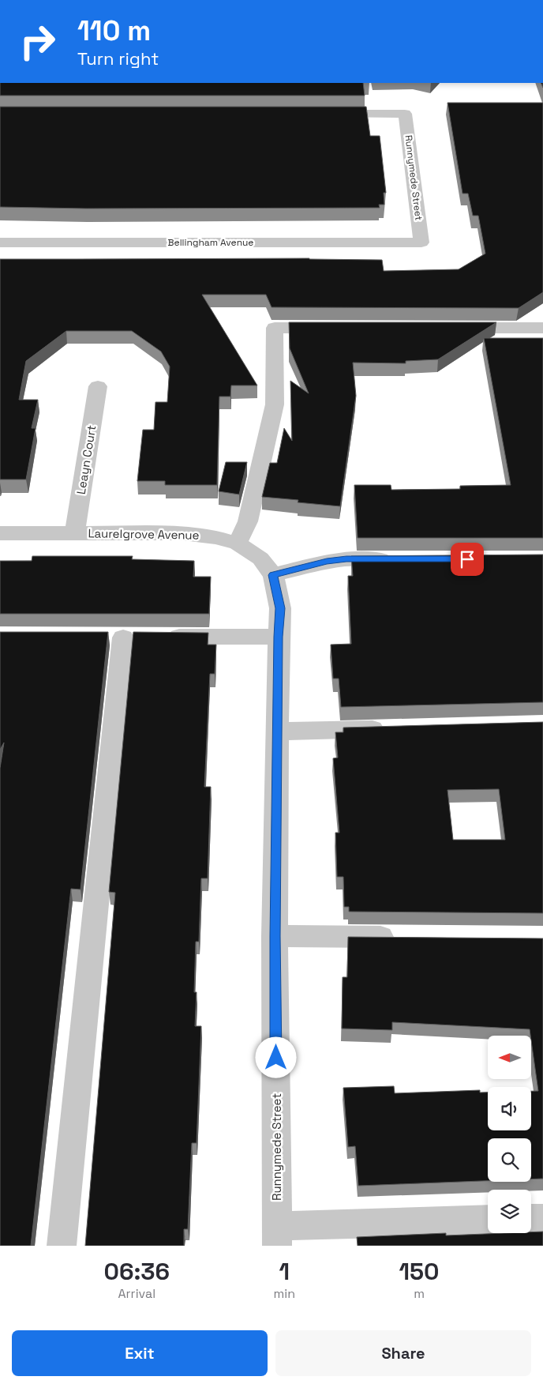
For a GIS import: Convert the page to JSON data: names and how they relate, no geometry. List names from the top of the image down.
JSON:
{
  "streets": {
    "street": [
      "Runnymede Street",
      "Bellingham Avenue",
      "Leayn Court",
      "Laurelgrove Avenue"
    ]
  },
  "crossings": [
    ["Runnymede Street", "Bellingham Avenue"],
    ["Runnymede Street", "Laurelgrove Avenue"],
    ["Leayn Court", "Laurelgrove Avenue"]
  ],
  "north": "left",
  "page": {
    "turn": ["110 m", "Turn right"],
    "eta": [
      "06:36",
      "Arrival",
      "1",
      "min",
      "150",
      "m"
    ],
    "buttons": ["Exit", "Share"]
  }
}
